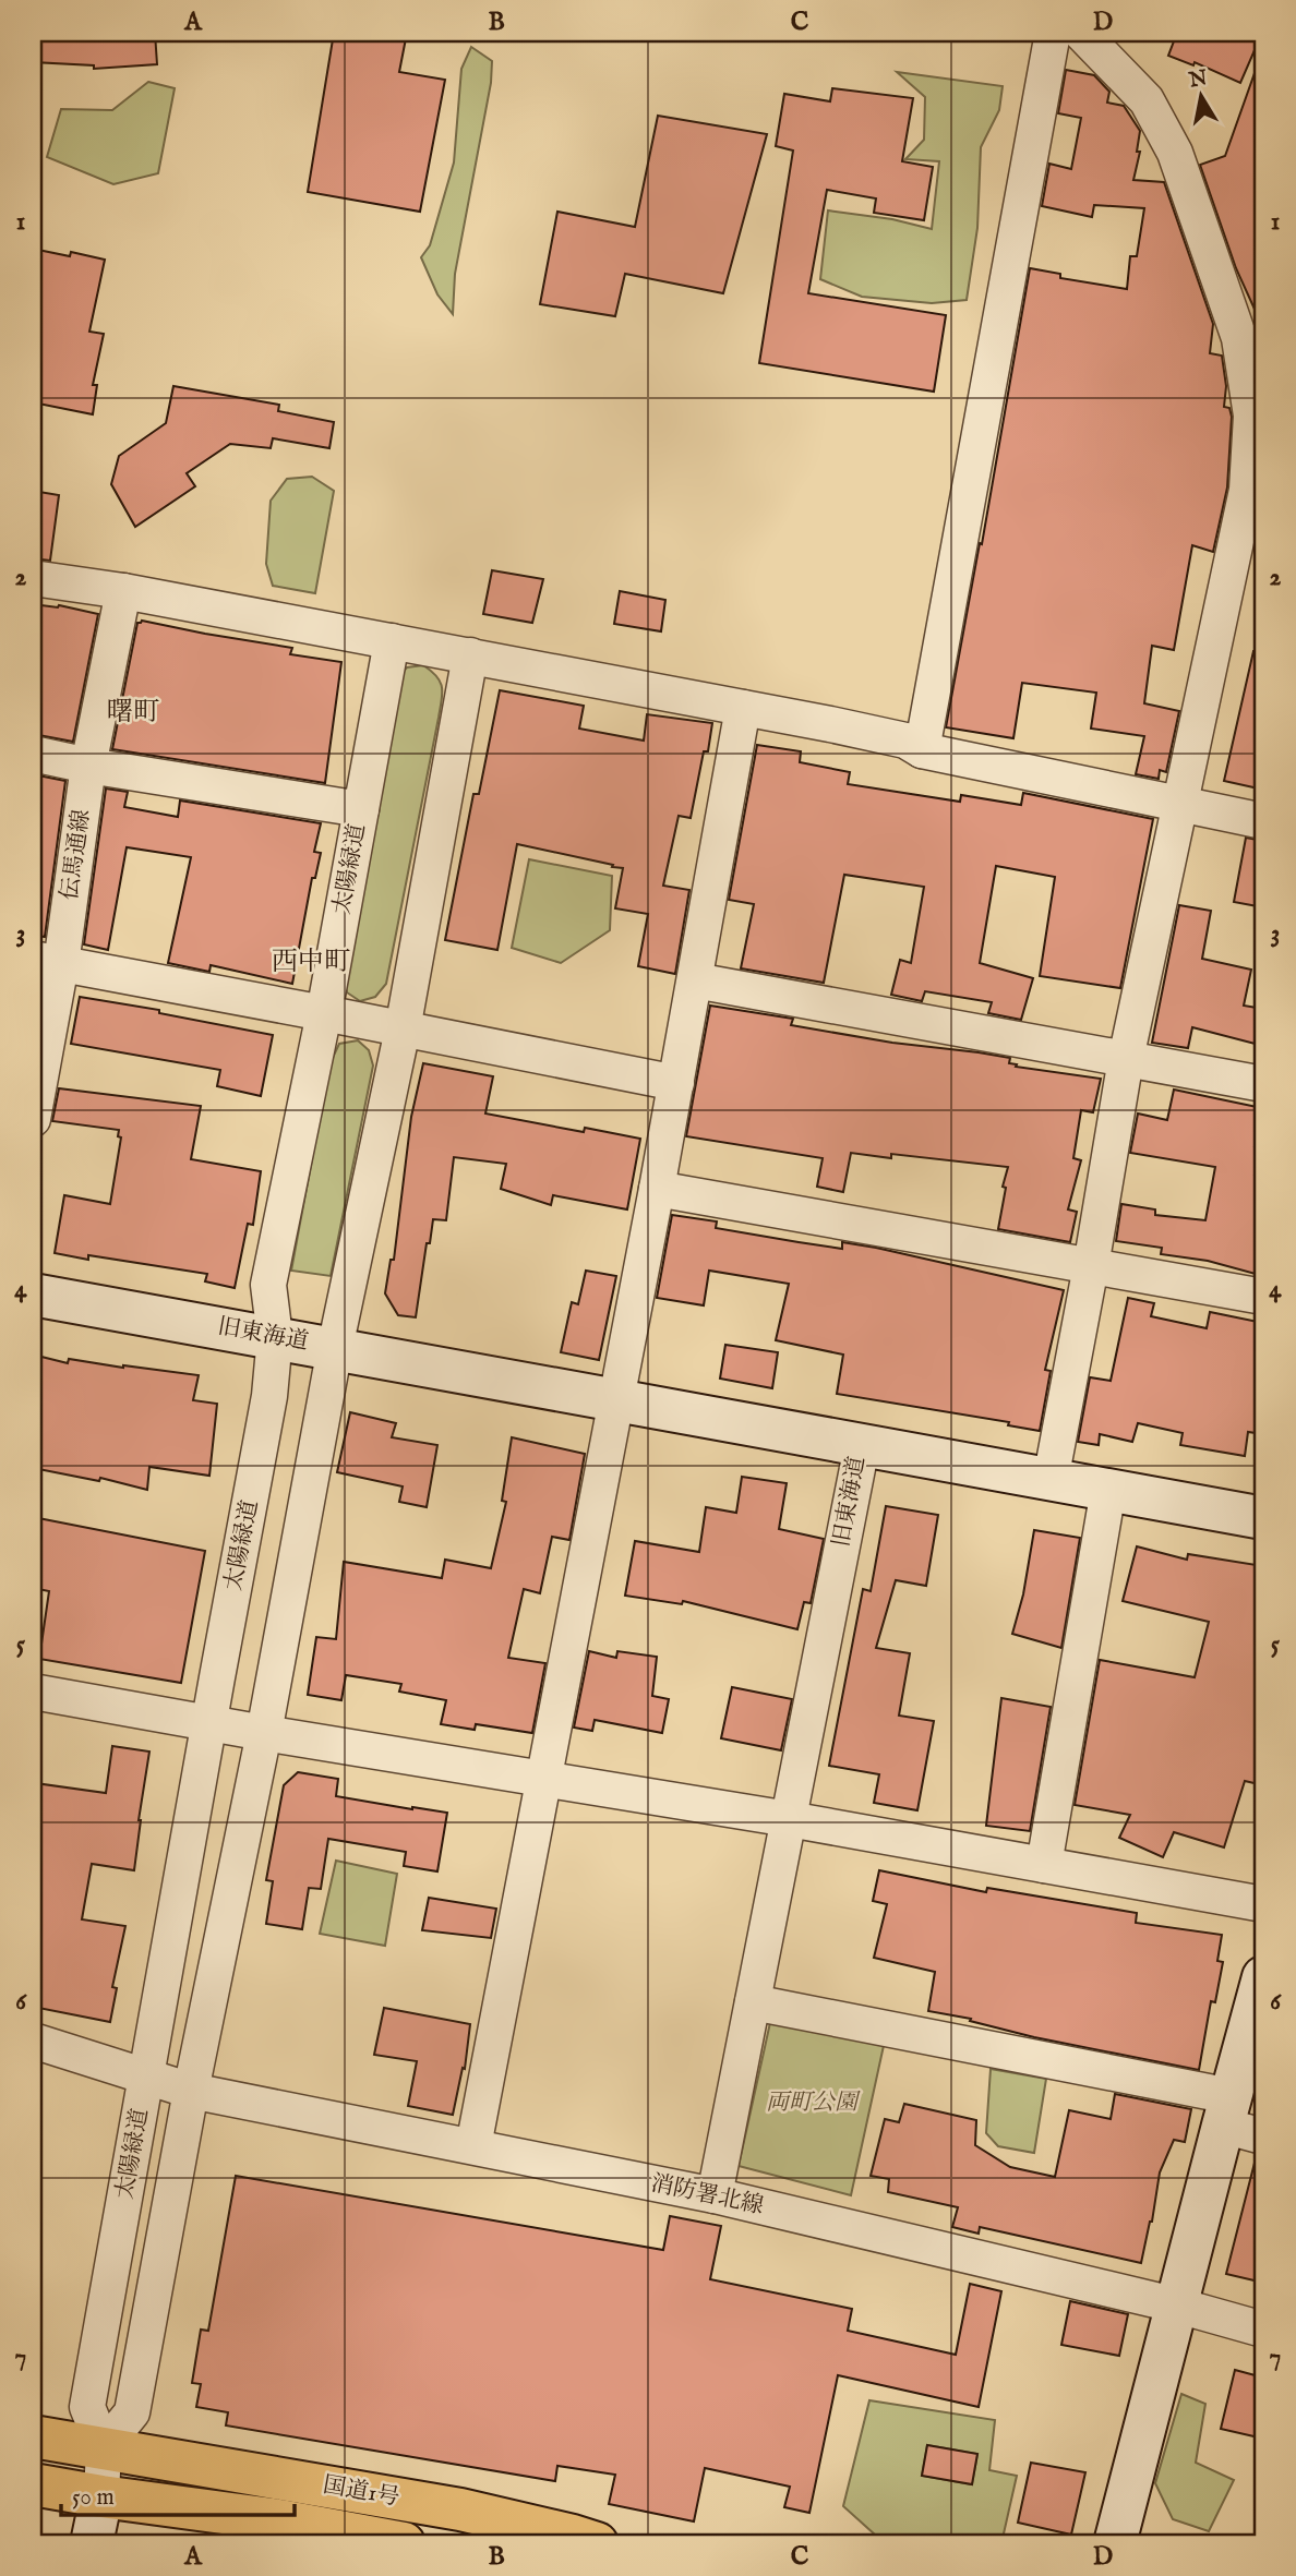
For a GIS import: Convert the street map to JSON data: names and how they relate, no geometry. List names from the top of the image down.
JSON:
{
  "streets": {
    "highway": ["国道1号"],
    "street": [
      "伝馬通線",
      "太陽緑道",
      "旧東海道",
      "消防署北線"
    ]
  },
  "crossings": [
    ["太陽緑道", "旧東海道"],
    ["太陽緑道", "消防署北線"],
    ["太陽緑道", "国道1号"],
    ["旧東海道", "消防署北線"]
  ],
  "districts": ["曙町", "西中町"],
  "parks": ["両町公園"],
  "scale_bar": "50 m",
  "north": "top",
  "grid": {
    "columns": [
      "A",
      "B",
      "C",
      "D"
    ],
    "rows": [
      "1",
      "2",
      "3",
      "4",
      "5",
      "6",
      "7"
    ]
  }
}
